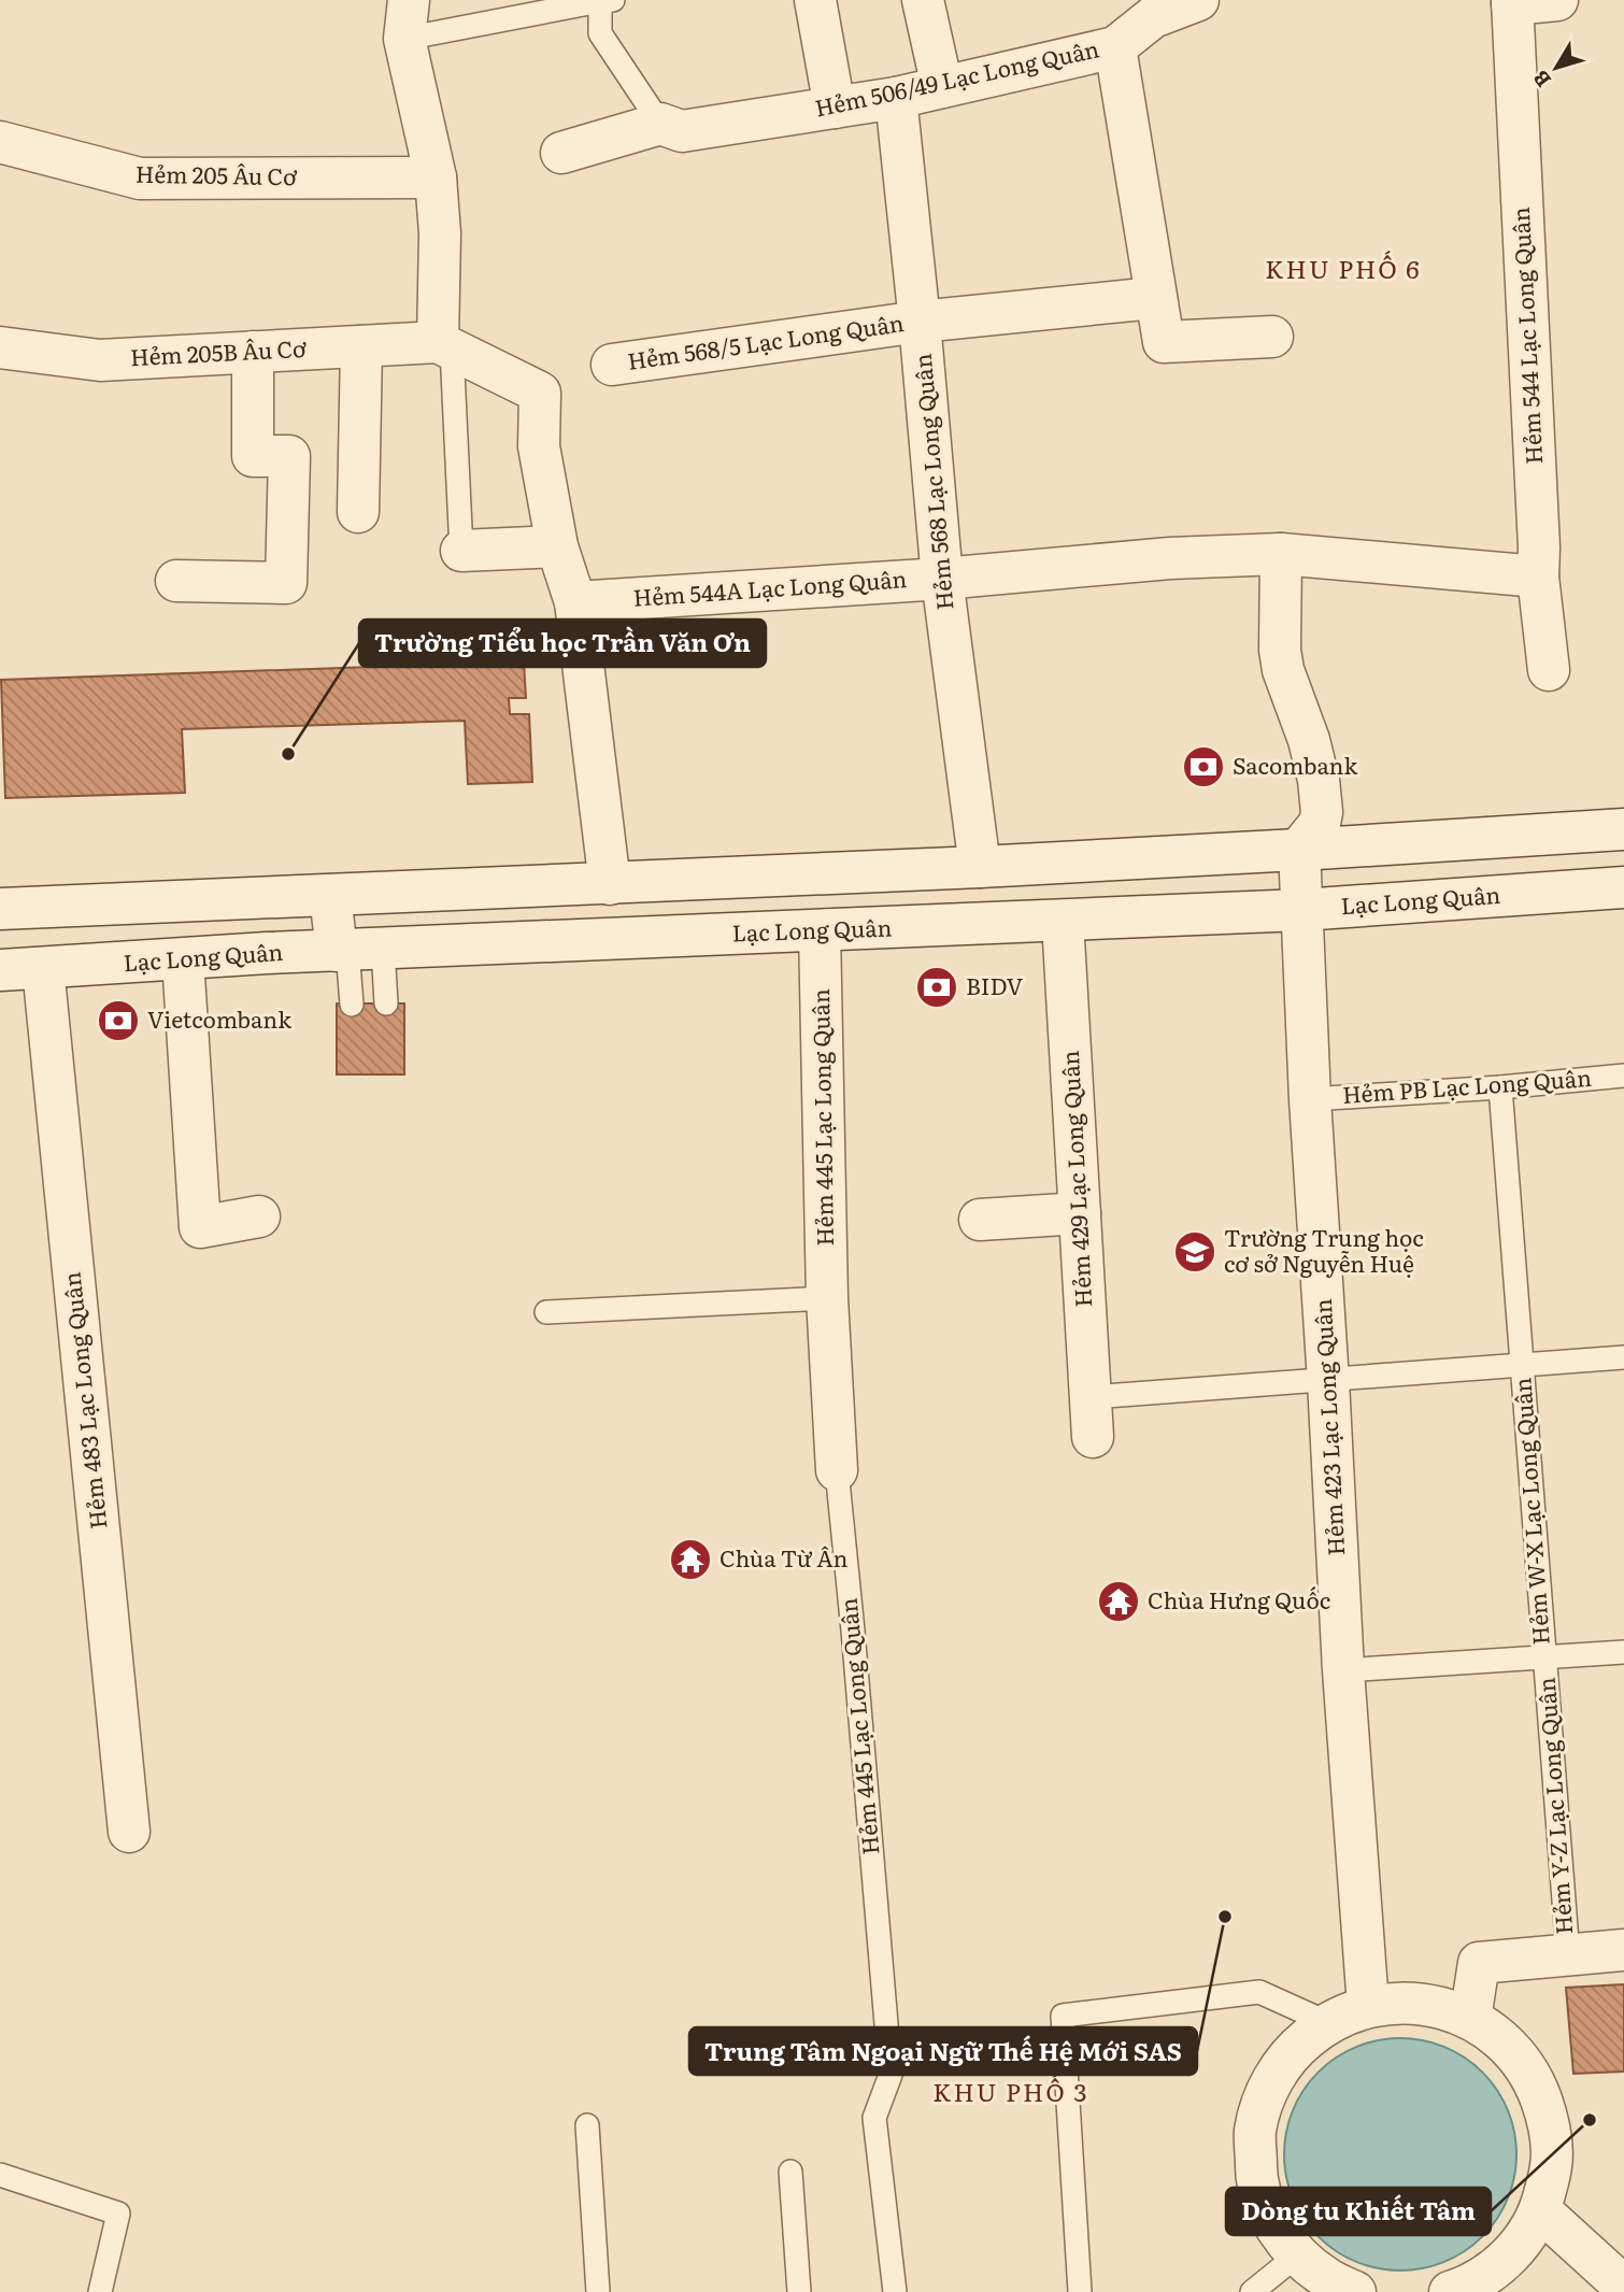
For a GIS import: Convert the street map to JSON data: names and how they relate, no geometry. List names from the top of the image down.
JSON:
{
  "streets": {
    "street": [
      "Hẻm 506/49 Lạc Long Quân",
      "Hẻm 205 Âu Cơ",
      "Hẻm 544 Lạc Long Quân",
      "Hẻm 568/5 Lạc Long Quân",
      "Hẻm 205B Âu Cơ",
      "Hẻm 568 Lạc Long Quân",
      "Hẻm 544A Lạc Long Quân",
      "Lạc Long Quân",
      "Hẻm 445 Lạc Long Quân",
      "Hẻm 429 Lạc Long Quân",
      "Hẻm 483 Lạc Long Quân",
      "Hẻm 423 Lạc Long Quân"
    ],
    "lane": ["Hẻm PB Lạc Long Quân", "Hẻm W-X Lạc Long Quân", "Hẻm Y-Z Lạc Long Quân"]
  },
  "crossings": [
    ["Hẻm 506/49 Lạc Long Quân", "Hẻm 568 Lạc Long Quân"],
    ["Hẻm 544 Lạc Long Quân", "Hẻm 544A Lạc Long Quân"],
    ["Hẻm 568/5 Lạc Long Quân", "Hẻm 568 Lạc Long Quân"],
    ["Hẻm 568 Lạc Long Quân", "Hẻm 544A Lạc Long Quân"],
    ["Lạc Long Quân", "Hẻm 445 Lạc Long Quân"],
    ["Lạc Long Quân", "Hẻm 429 Lạc Long Quân"],
    ["Lạc Long Quân", "Hẻm 483 Lạc Long Quân"],
    ["Lạc Long Quân", "Hẻm 423 Lạc Long Quân"],
    ["Hẻm PB Lạc Long Quân", "Hẻm 423 Lạc Long Quân"],
    ["Hẻm PB Lạc Long Quân", "Hẻm W-X Lạc Long Quân"],
    ["Hẻm W-X Lạc Long Quân", "Hẻm Y-Z Lạc Long Quân"]
  ],
  "districts": ["KHU PHỐ 6", "KHU PHỐ 3"],
  "places": {
    "other": ["Trường Tiểu học Trần Văn Ơn", "Trung Tâm Ngoại Ngữ Thế Hệ Mới SAS", "Dòng tu Khiết Tâm"],
    "bank": ["Sacombank", "BIDV", "Vietcombank"],
    "school or university": ["Trường Trung học cơ sở Nguyễn Huệ"],
    "temple": ["Chùa Từ Ân", "Chùa Hưng Quốc"]
  },
  "north": "bottom left"
}
